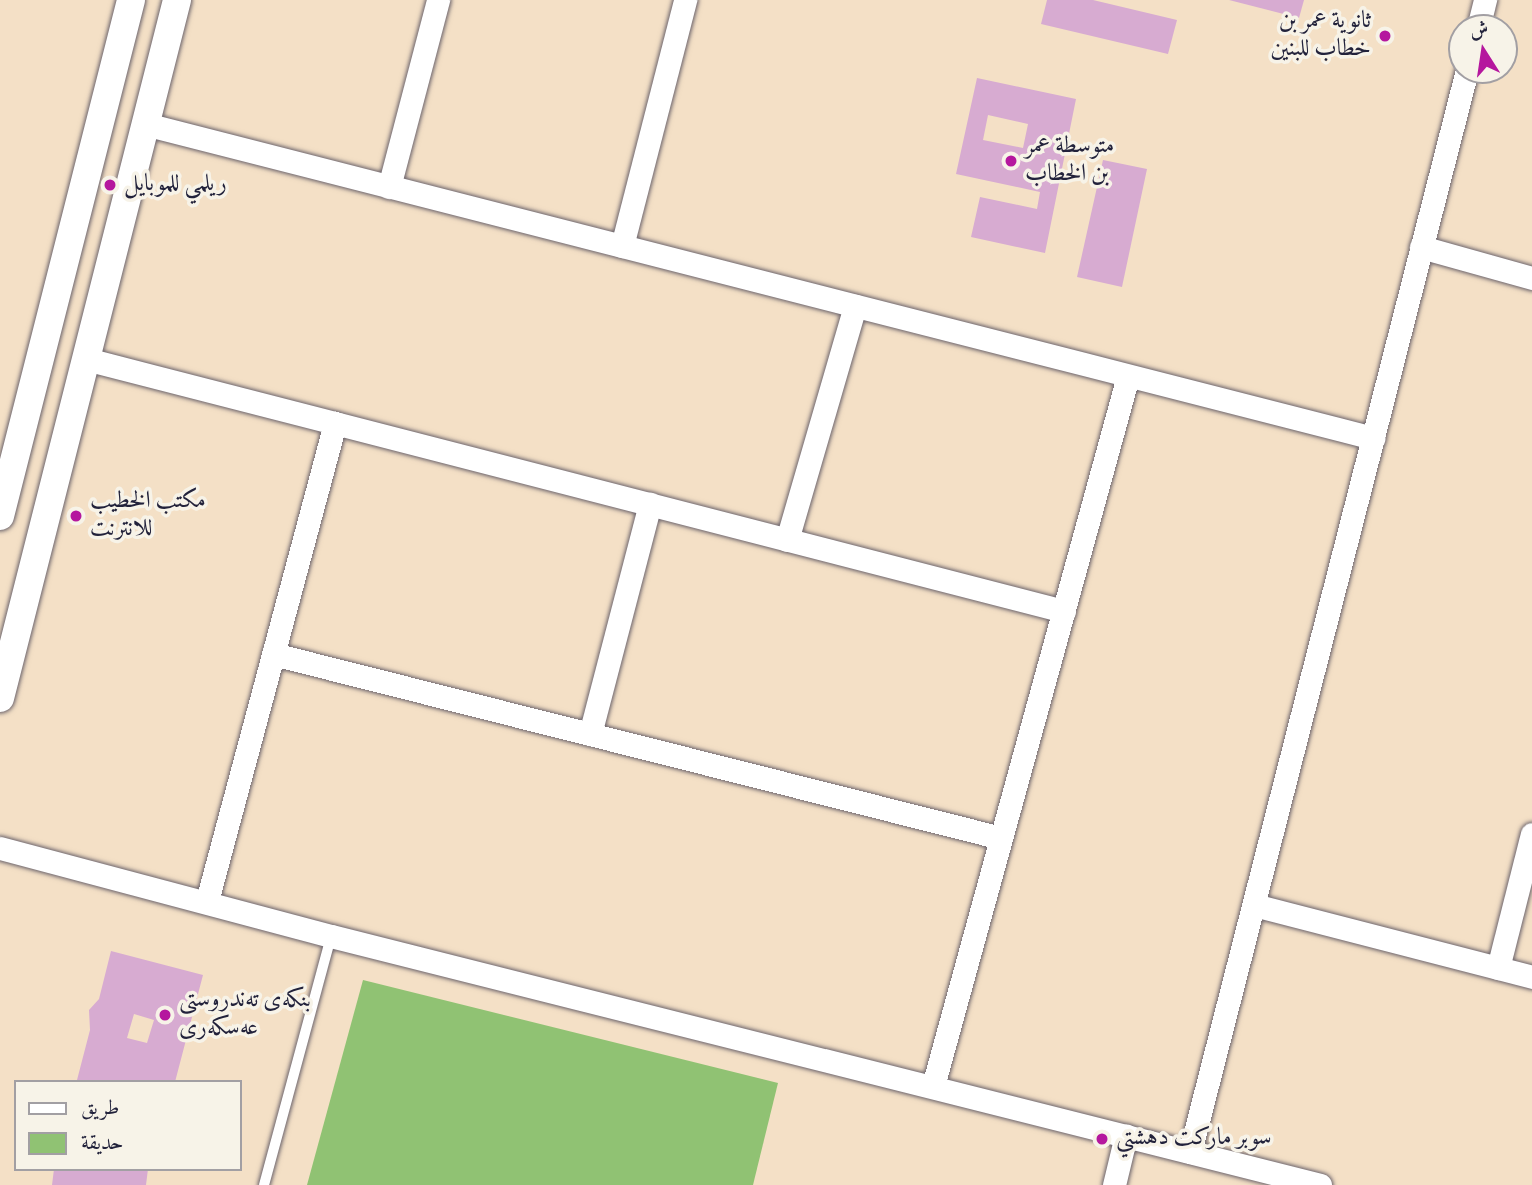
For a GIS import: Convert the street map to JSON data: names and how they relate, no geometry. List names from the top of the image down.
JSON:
{
  "places": [
    "ثانوية عمر بن خطاب للبنين",
    "متوسطة عمر بن الخطاب",
    "ريلمي للموبايل",
    "مكتب الخطيب للانترنت",
    "بنکەی تەندروستی عەسکەری",
    "سوبر ماركت دهشتي"
  ],
  "legend": ["طريق", "حديقة"],
  "north": "top"
}
